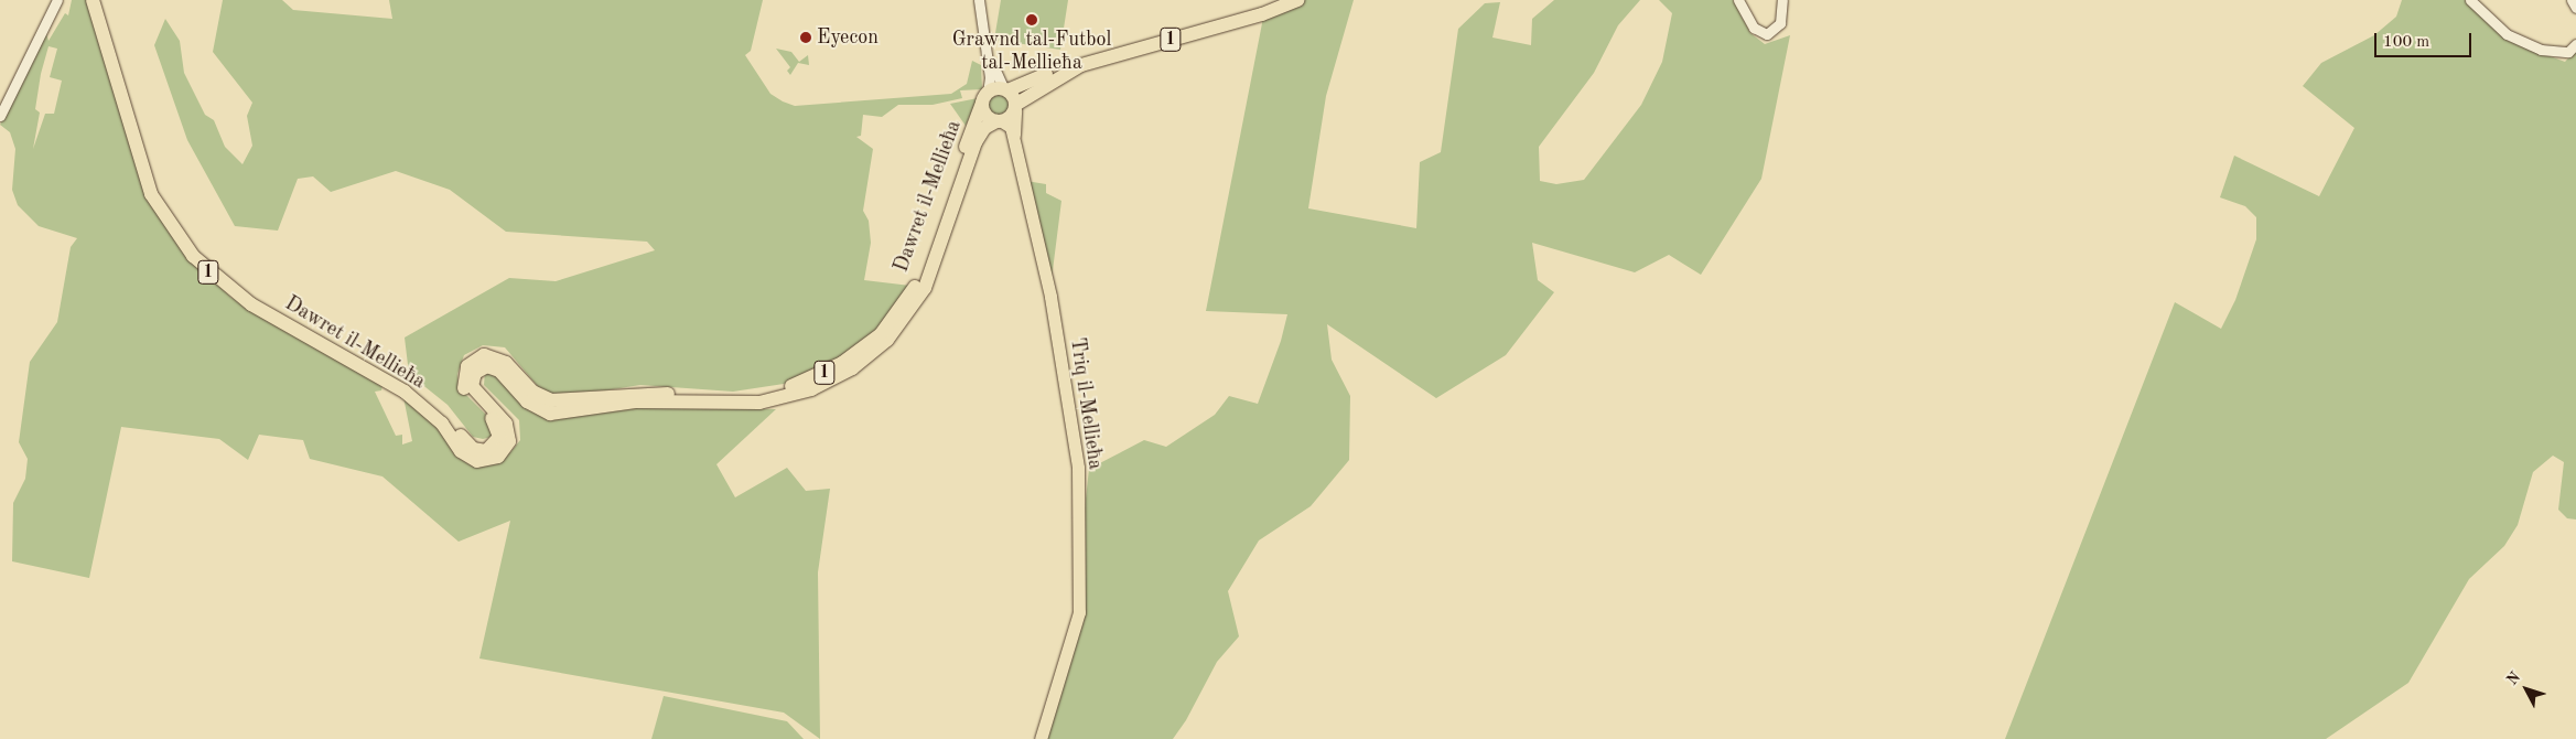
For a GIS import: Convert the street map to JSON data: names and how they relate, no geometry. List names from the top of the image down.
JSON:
{
  "streets": {
    "highway": ["1", "Dawret il-Mellieħa"],
    "main road": ["Triq il-Mellieħa"]
  },
  "crossings": [
    ["1", "Triq il-Mellieħa"],
    ["Dawret il-Mellieħa", "Triq il-Mellieħa"]
  ],
  "places": ["Grawnd tal-Futbol tal-Mellieħa", "Eyecon"],
  "scale_bar": "100 m",
  "north": "top left"
}
